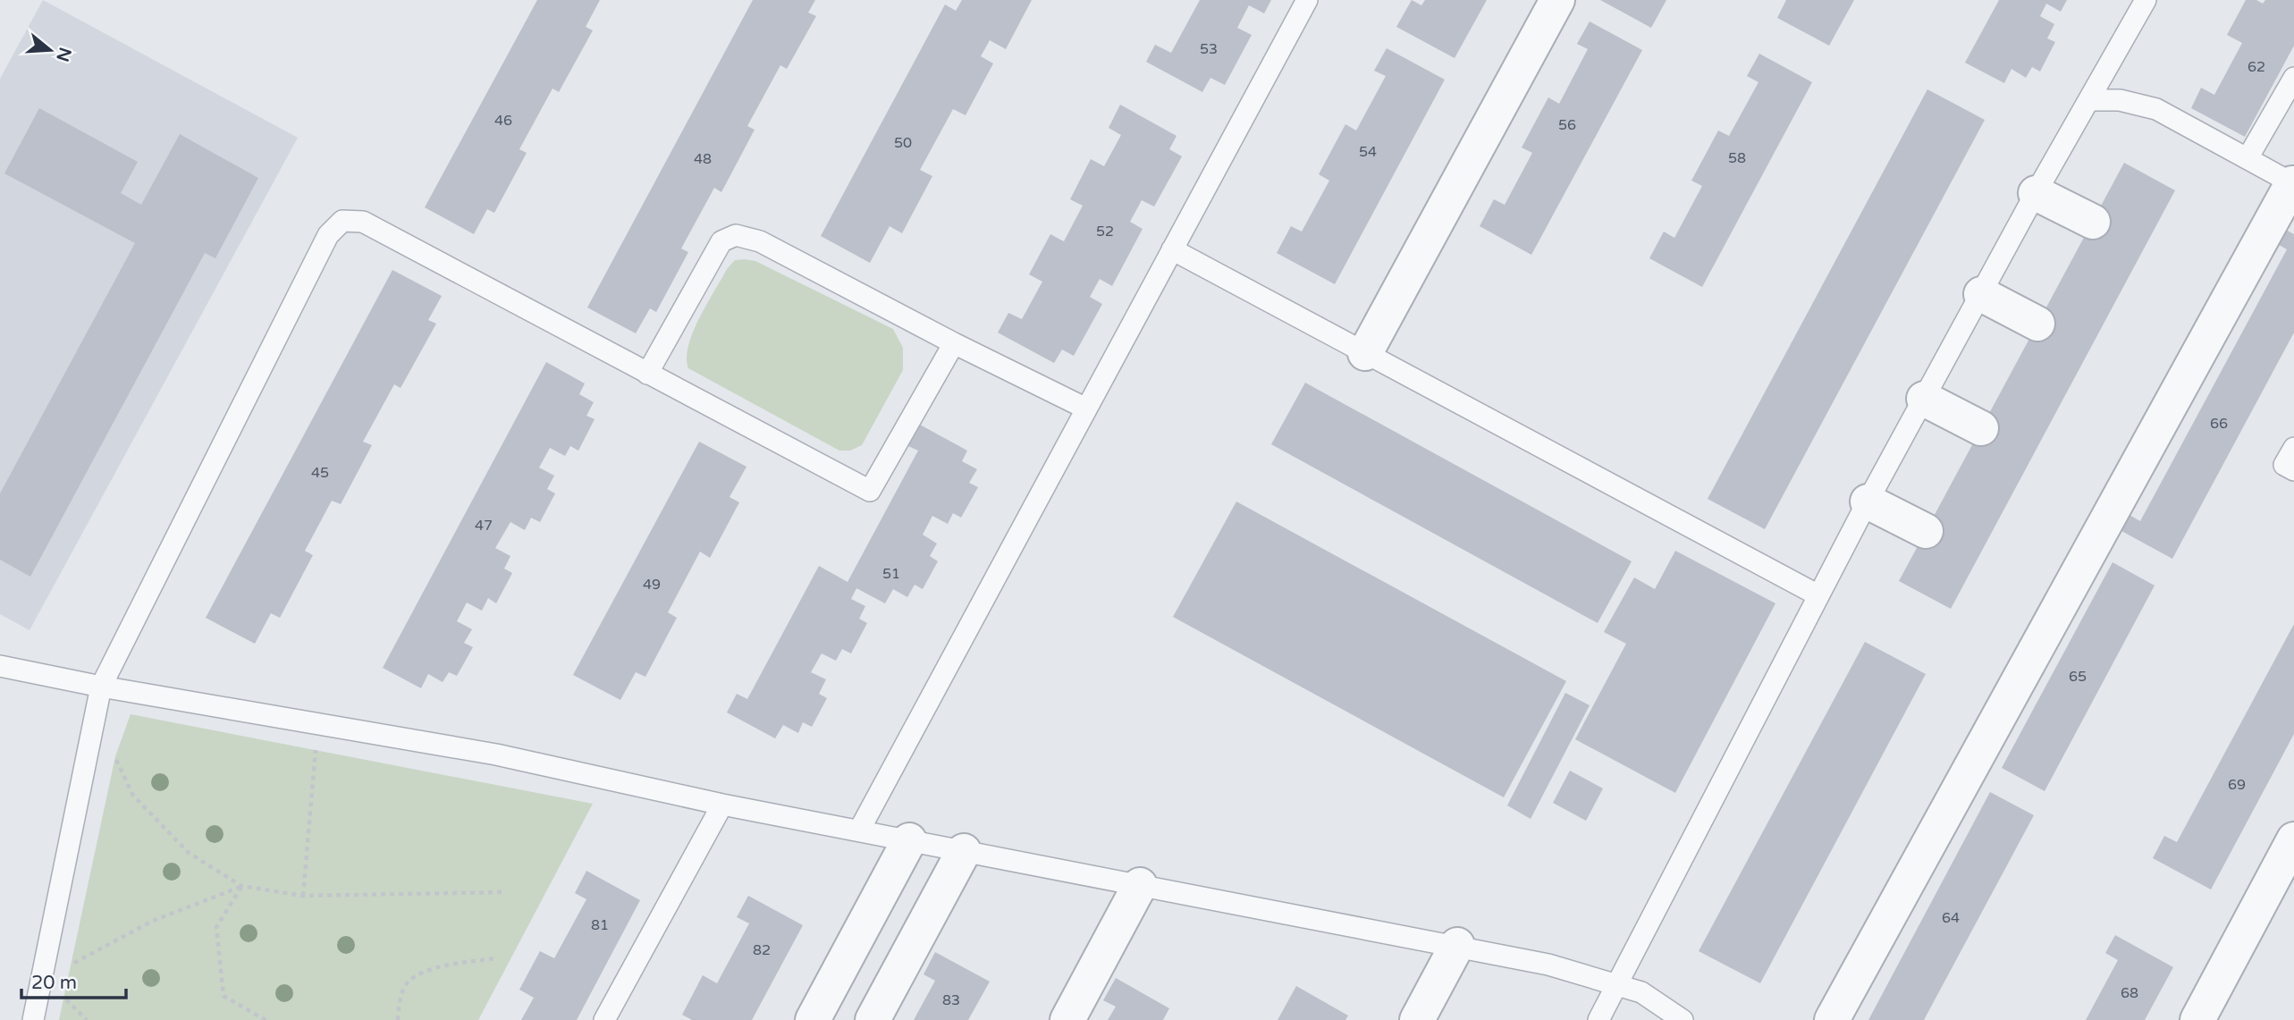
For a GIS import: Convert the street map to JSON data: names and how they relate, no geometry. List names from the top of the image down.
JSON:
{
  "house_numbers": [
    "53",
    "62",
    "46",
    "56",
    "50",
    "54",
    "58",
    "48",
    "52",
    "66",
    "45",
    "47",
    "51",
    "49",
    "65",
    "69",
    "64",
    "81",
    "82",
    "68",
    "83"
  ],
  "scale_bar": "20 m",
  "north": "right"
}
